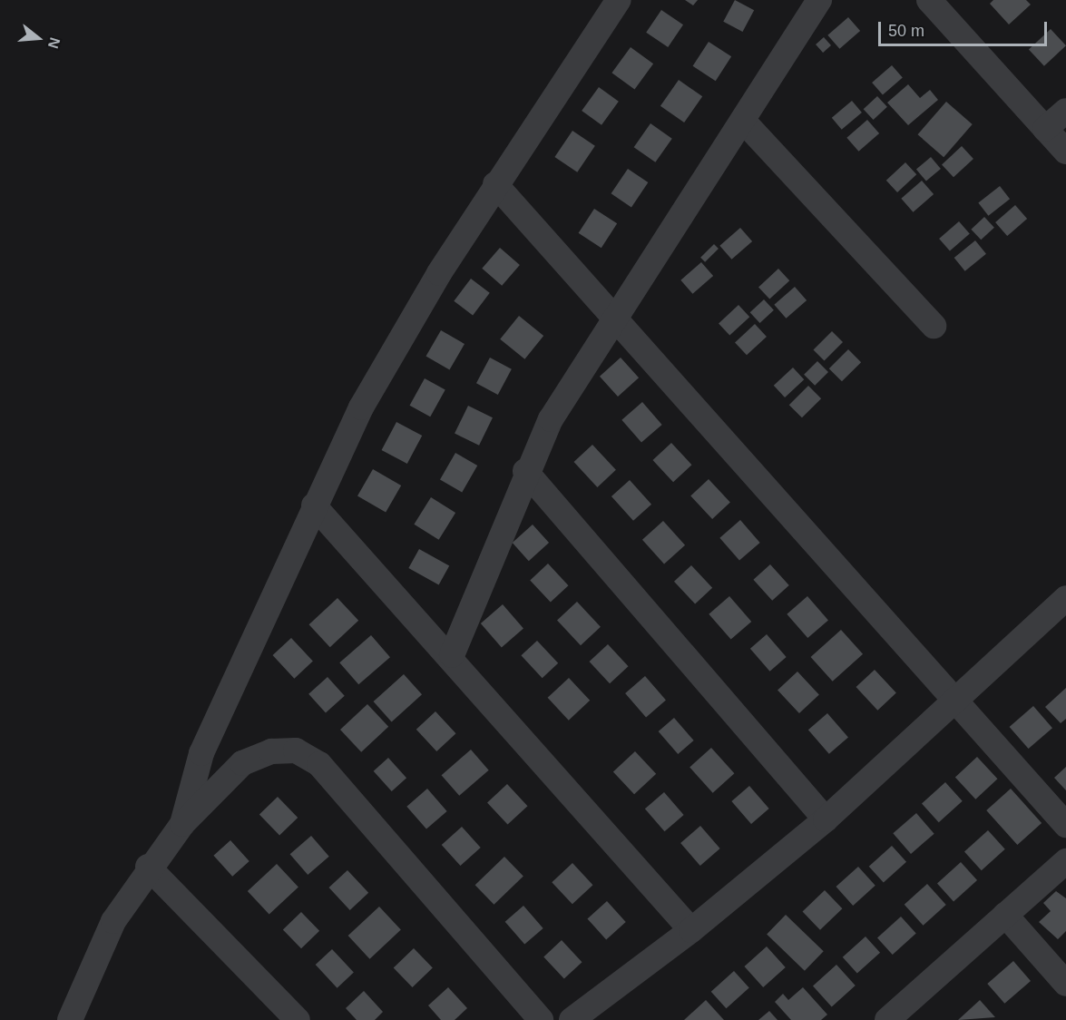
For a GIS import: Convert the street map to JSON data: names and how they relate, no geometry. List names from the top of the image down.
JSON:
{
  "scale_bar": "50 m",
  "north": "right"
}
